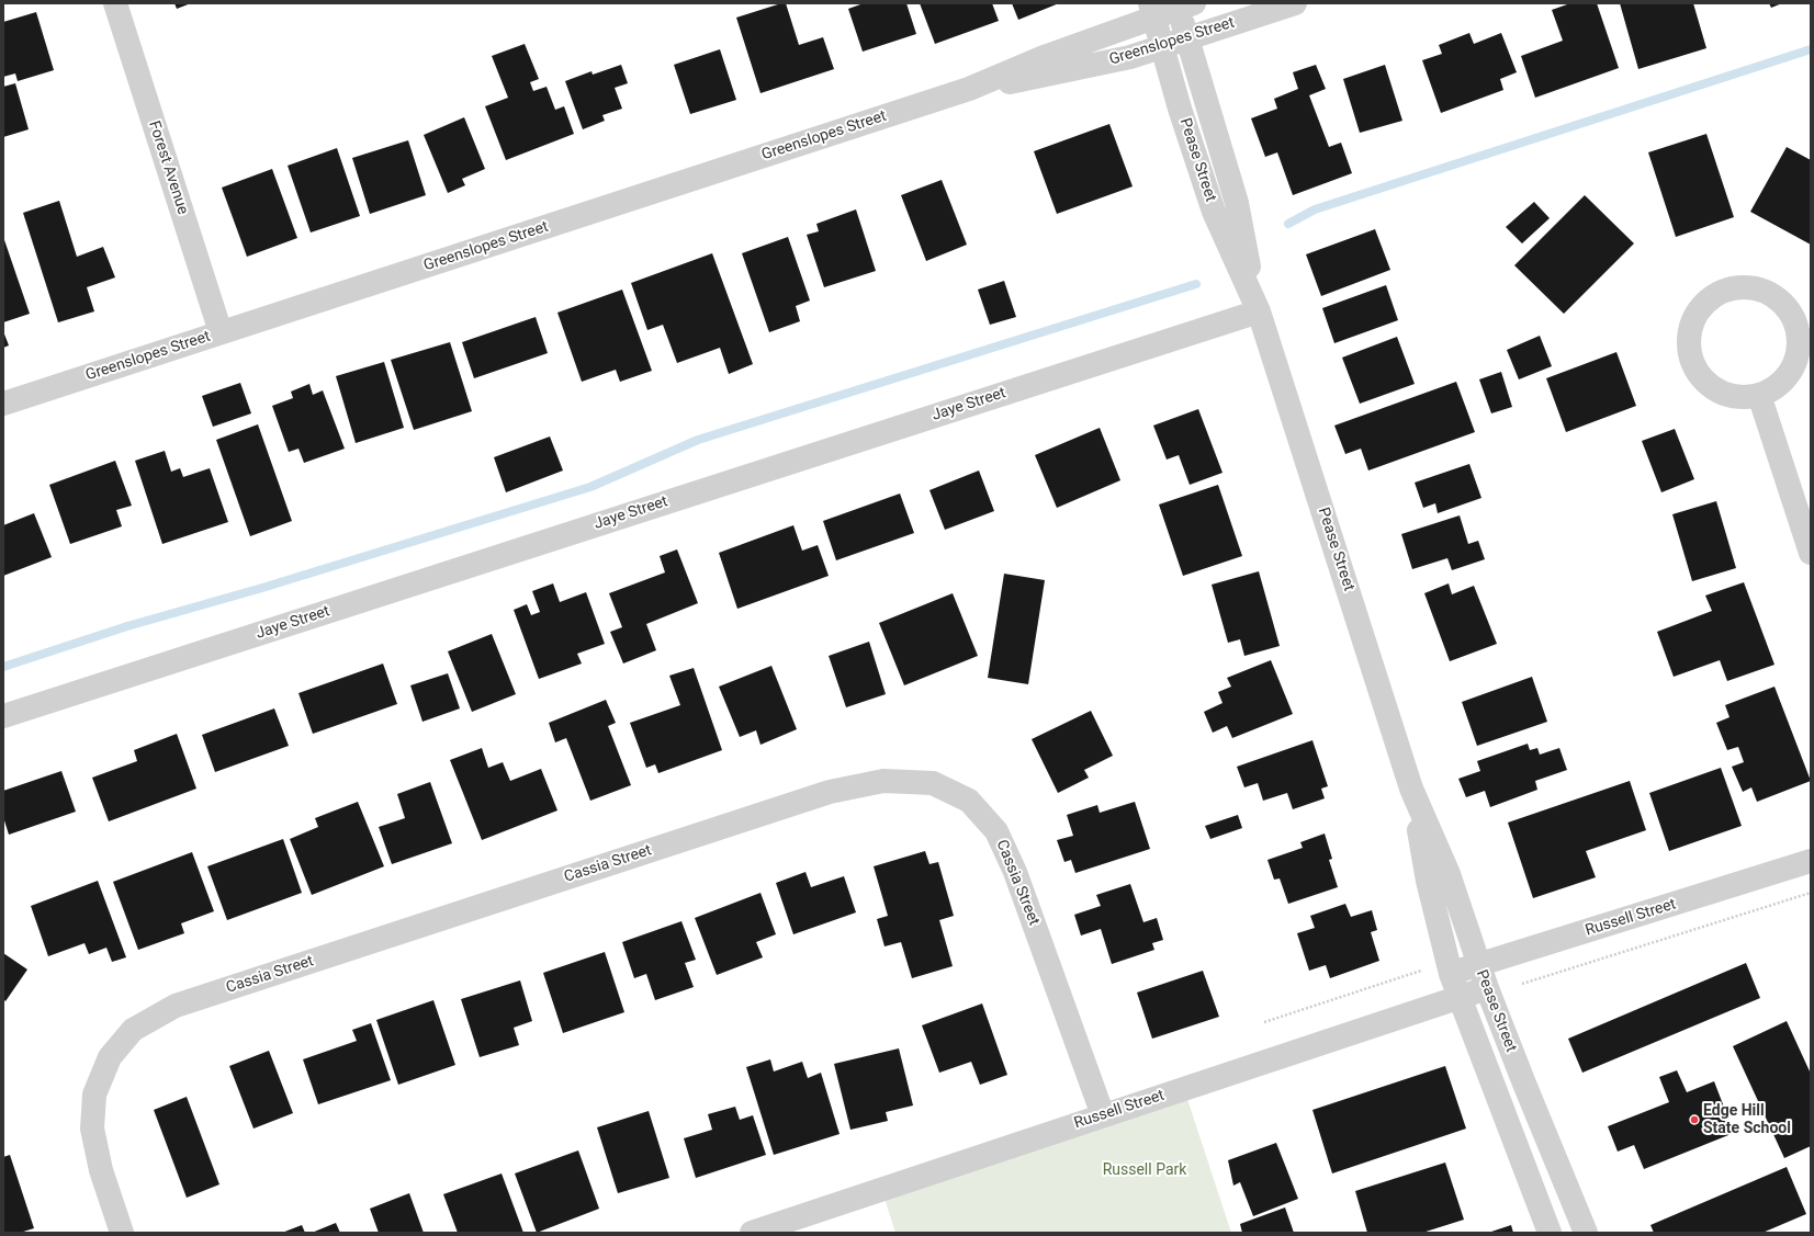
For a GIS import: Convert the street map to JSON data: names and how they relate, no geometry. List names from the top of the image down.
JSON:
{
  "streets": {
    "street": [
      "Greenslopes Street",
      "Pease Street",
      "Forest Avenue",
      "Jaye Street",
      "Cassia Street",
      "Russell Street"
    ]
  },
  "crossings": [
    ["Greenslopes Street", "Pease Street"],
    ["Greenslopes Street", "Forest Avenue"],
    ["Pease Street", "Jaye Street"],
    ["Pease Street", "Russell Street"],
    ["Cassia Street", "Russell Street"]
  ],
  "parks": ["Russell Park"],
  "places": ["Edge Hill State School"]
}
